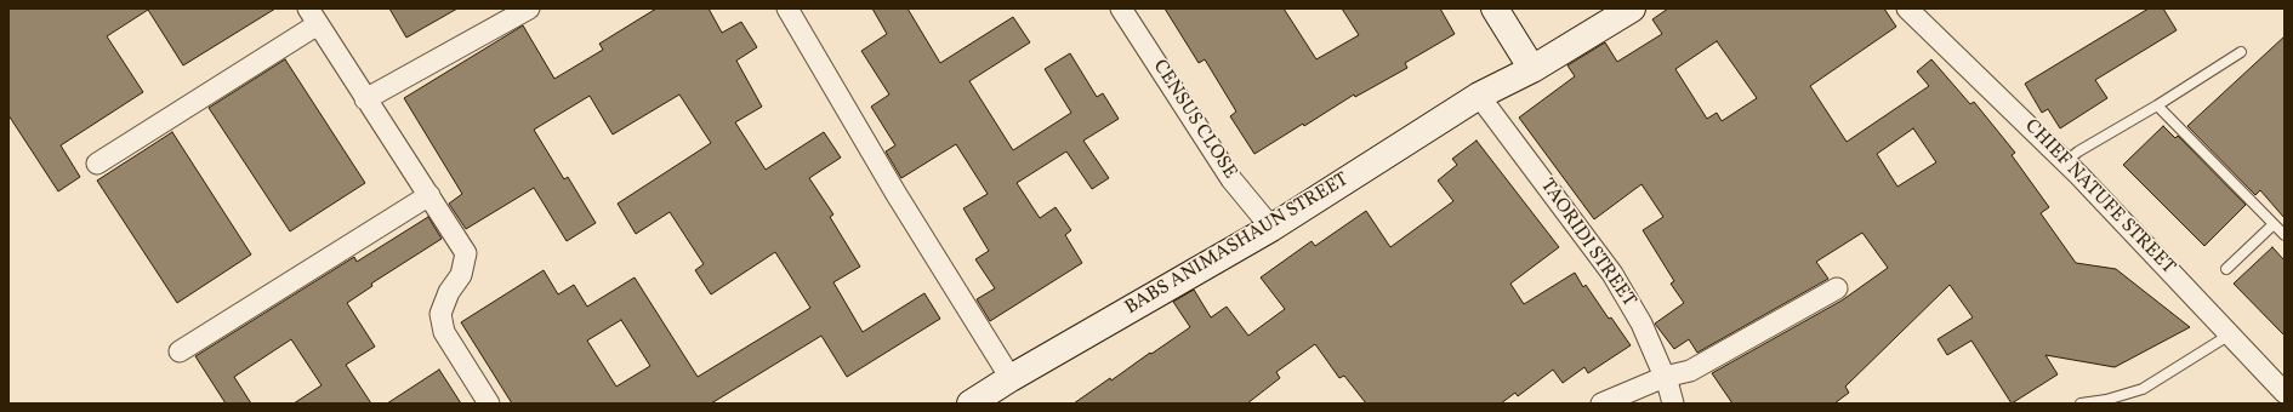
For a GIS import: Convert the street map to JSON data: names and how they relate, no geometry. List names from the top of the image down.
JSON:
{
  "streets": {
    "main road": ["BABS ANIMASHAUN STREET"],
    "street": ["CENSUS CLOSE", "CHIEF NATUFE STREET", "TAORIDI STREET"]
  },
  "crossings": [
    ["CENSUS CLOSE", "BABS ANIMASHAUN STREET"],
    ["TAORIDI STREET", "BABS ANIMASHAUN STREET"]
  ]
}
